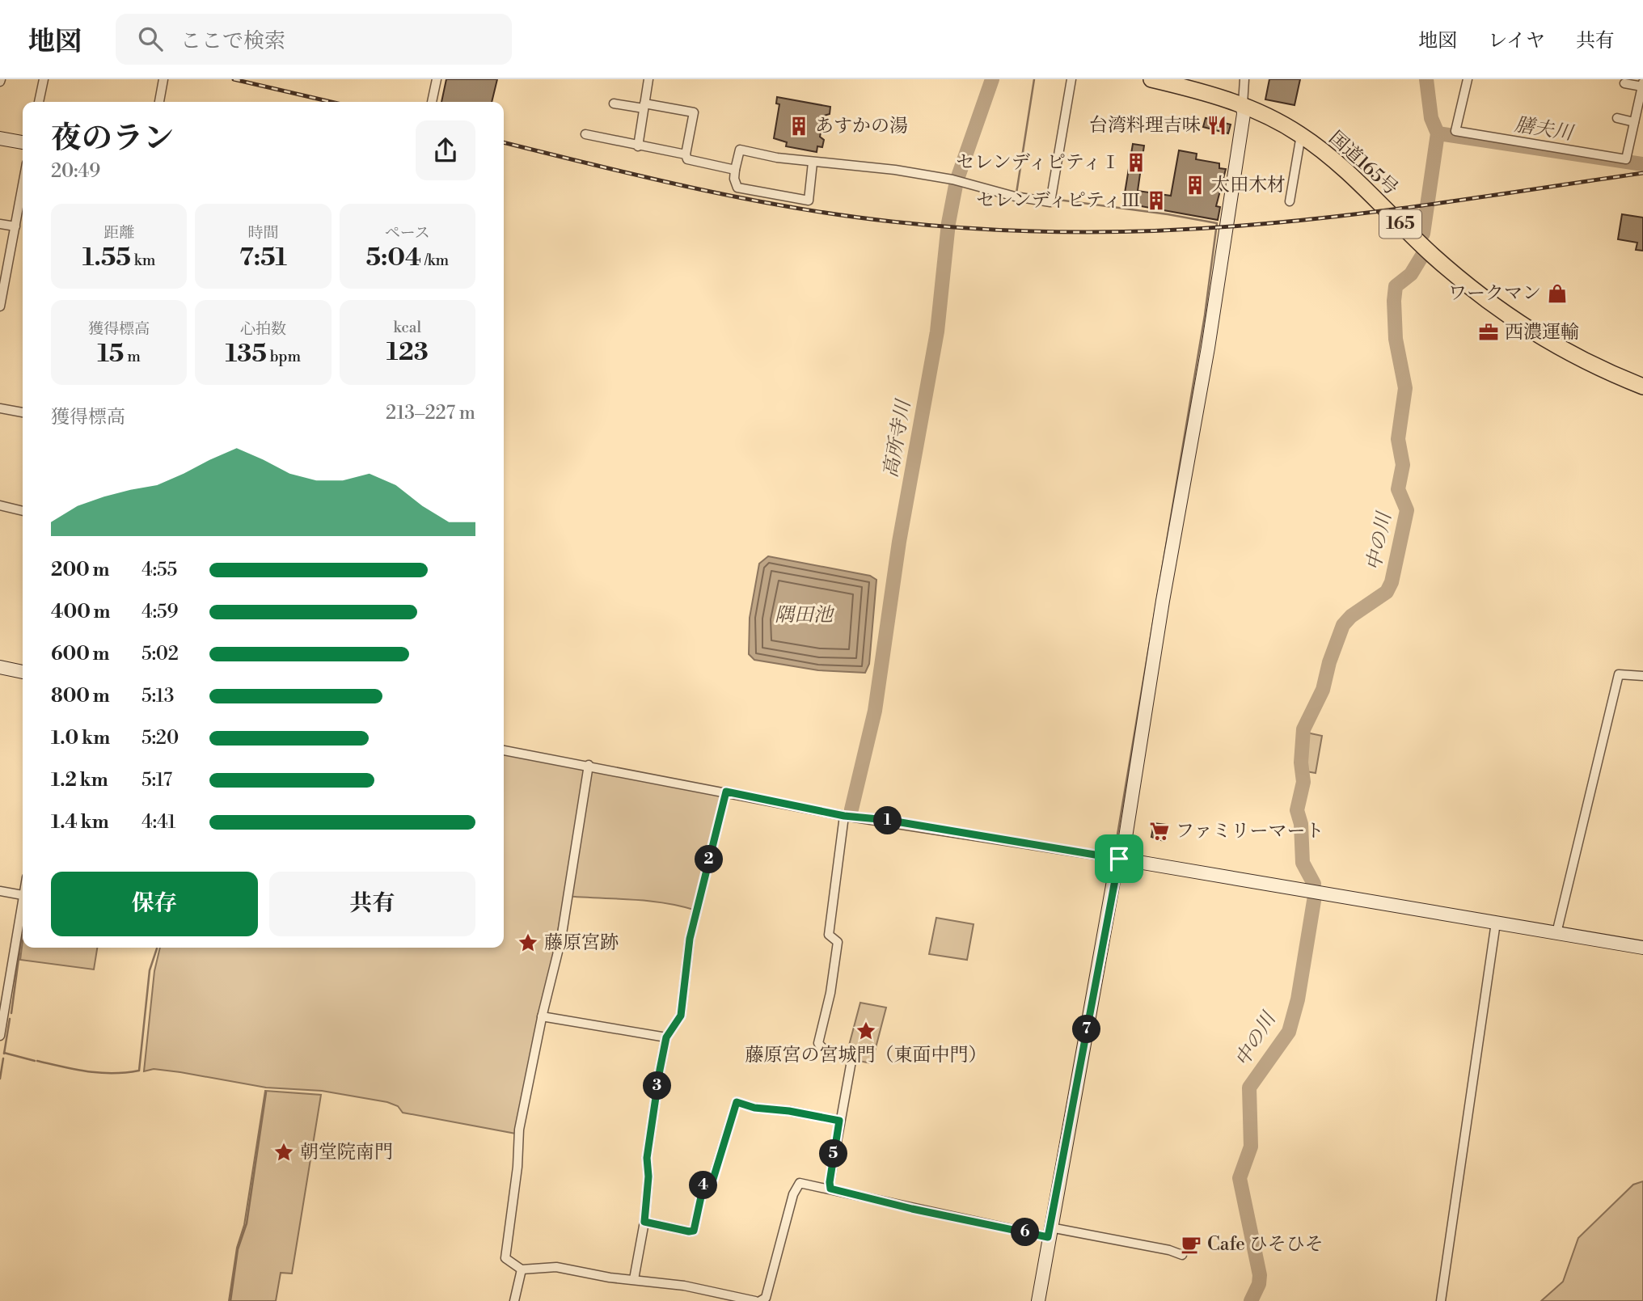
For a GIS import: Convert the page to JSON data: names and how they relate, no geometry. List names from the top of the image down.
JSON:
{
  "streets": {
    "highway": ["国道165号", "165"]
  },
  "water": [
    "膳夫川",
    "高所寺川",
    "中の川",
    "隅田池"
  ],
  "places": {
    "restaurant": ["台湾料理吉味"],
    "building": [
      "あすかの湯",
      "セレンディピティⅠ",
      "太田木材",
      "セレンディピティⅢ"
    ],
    "shop": ["ワークマン"],
    "office": ["西濃運輸"],
    "supermarket": ["ファミリーマート"],
    "place": ["藤原宮跡", "藤原宮の宮城門（東面中門）", "朝堂院南門"],
    "cafe": ["Cafe ひそひそ"]
  },
  "page": {
    "header": "地図",
    "search": "ここで検索",
    "nav": ["地図", "レイヤ", "共有"],
    "heading": ["夜のラン", "20:49"],
    "stats": [
      ["距離", "1.55 km"],
      ["時間", "7:51"],
      ["ペース", "5:04 /km"],
      ["獲得標高", "15 m"],
      ["心拍数", "135 bpm"],
      ["kcal", "123"]
    ],
    "chart": ["獲得標高", "213–227 m"],
    "list": [
      {
        "name": "200 m",
        "note": "4:55"
      },
      {
        "name": "400 m",
        "note": "4:59"
      },
      {
        "name": "600 m",
        "note": "5:02"
      },
      {
        "name": "800 m",
        "note": "5:13"
      },
      {
        "name": "1.0 km",
        "note": "5:20"
      },
      {
        "name": "1.2 km",
        "note": "5:17"
      },
      {
        "name": "1.4 km",
        "note": "4:41"
      }
    ],
    "pins": [
      "1",
      "2",
      "7",
      "3",
      "5",
      "4",
      "6"
    ],
    "buttons": ["保存", "共有"]
  }
}
